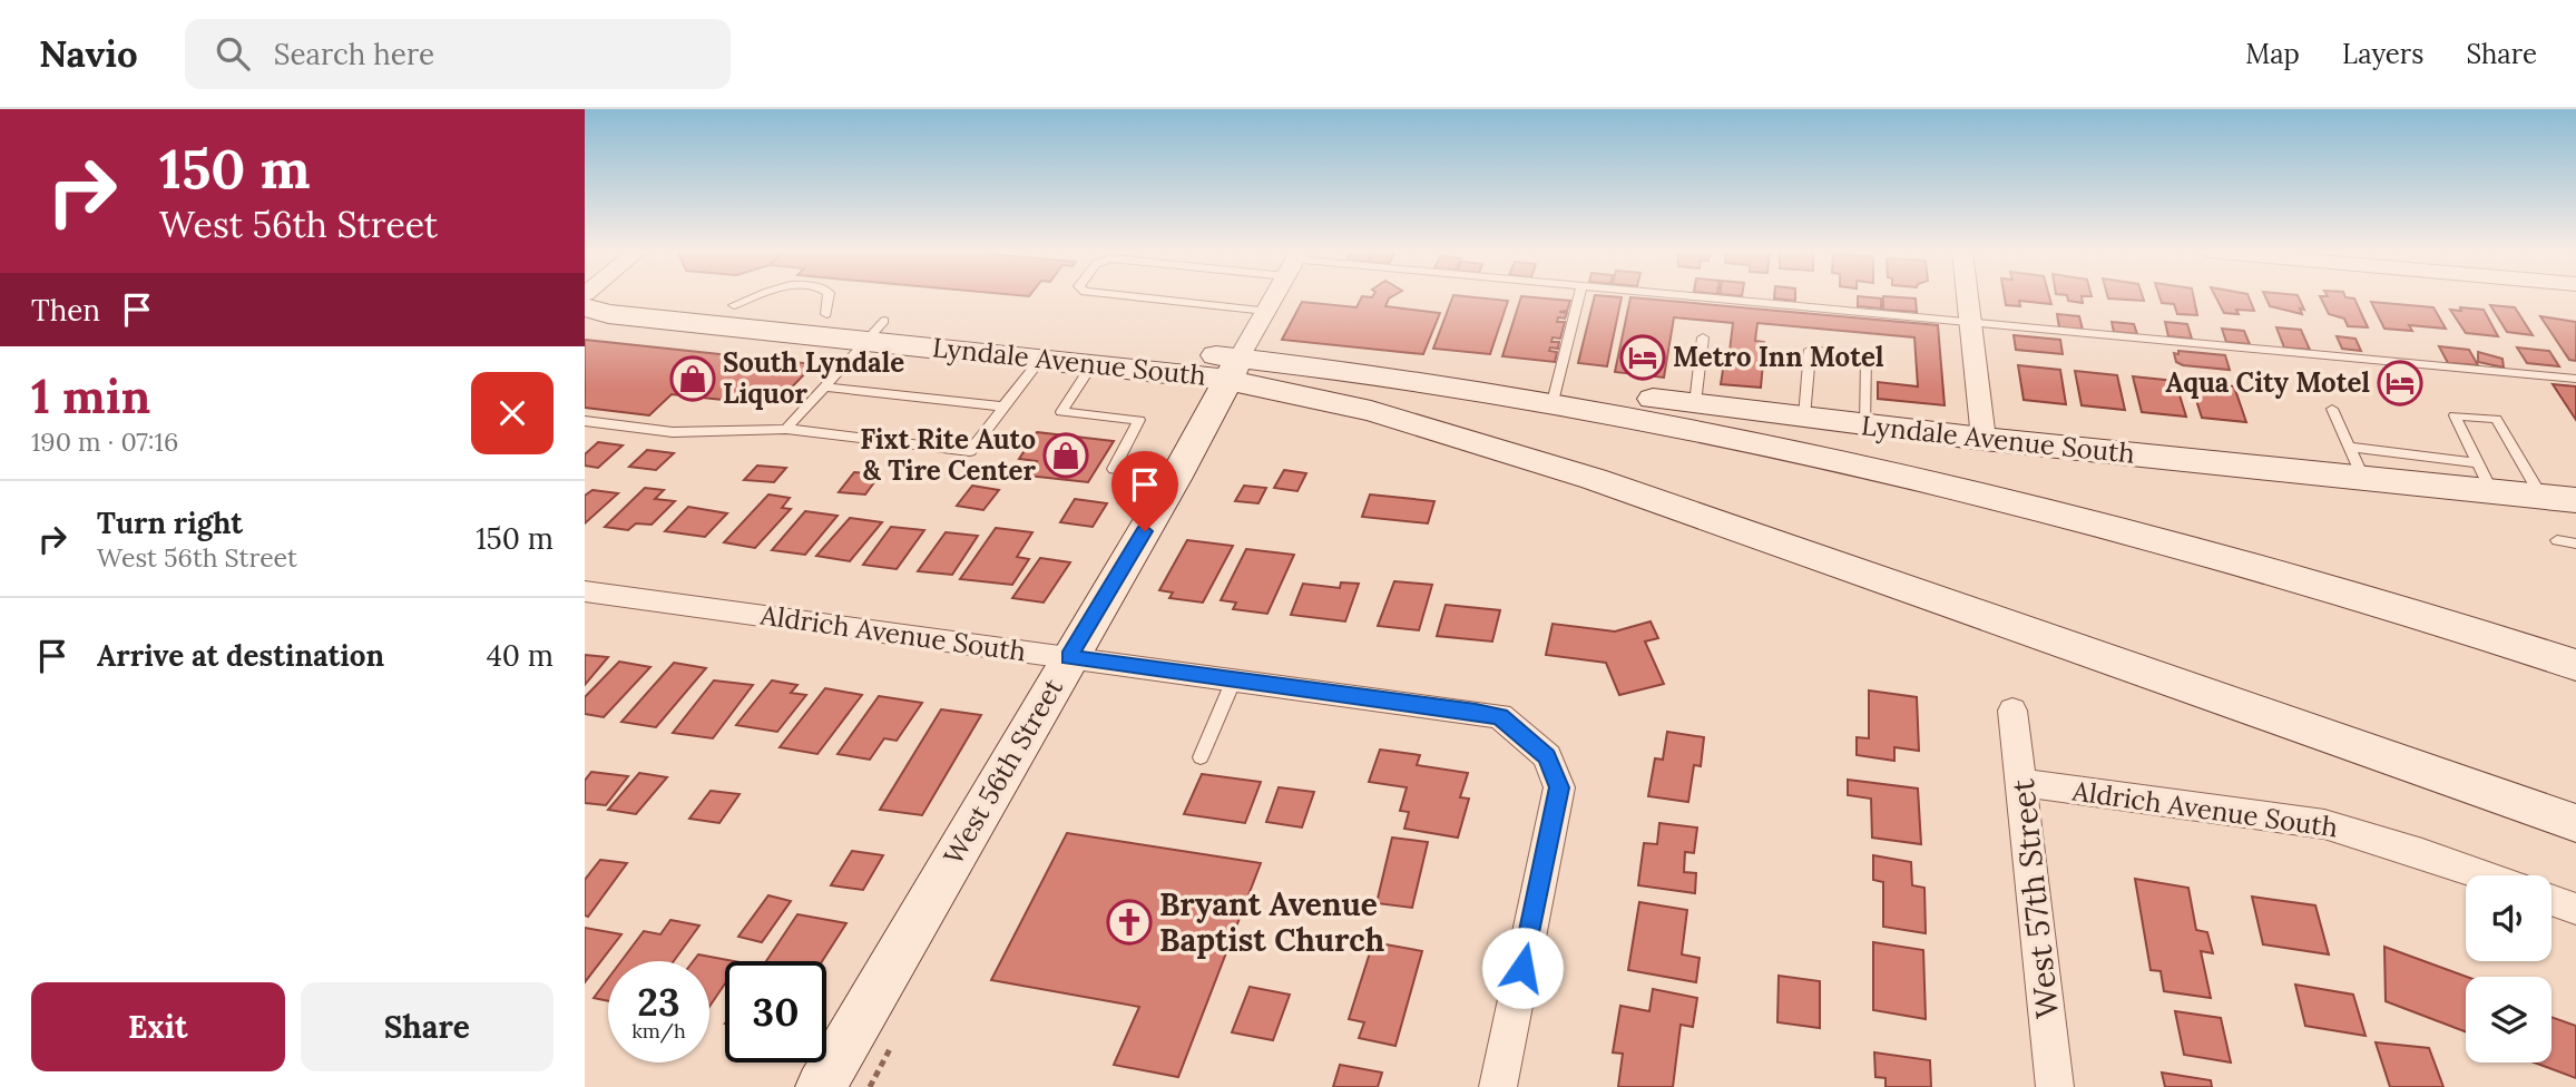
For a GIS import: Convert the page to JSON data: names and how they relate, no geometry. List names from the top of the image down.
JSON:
{
  "streets": {
    "main road": ["Lyndale Avenue South", "West 56th Street"],
    "street": ["Aldrich Avenue South", "West 57th Street"]
  },
  "crossings": [
    ["Lyndale Avenue South", "West 56th Street"],
    ["Aldrich Avenue South", "West 56th Street"],
    ["Aldrich Avenue South", "West 57th Street"]
  ],
  "places": {
    "hotel": ["Metro Inn Motel", "Aqua City Motel"],
    "shop": ["South Lyndale Liquor", "Fixt Rite Auto & Tire Center"],
    "church": ["Bryant Avenue Baptist Church"]
  },
  "page": {
    "header": "Navio",
    "search": "Search here",
    "nav": ["Map", "Layers", "Share"],
    "turn": ["150 m", "West 56th Street"],
    "then": "Then",
    "heading": ["1 min", "190 m · 07:16"],
    "list": [
      {
        "name": "Turn right",
        "note": "West 56th Street",
        "value": "150 m"
      },
      {
        "name": "Arrive at destination",
        "value": "40 m"
      }
    ],
    "speed": "23 km/h",
    "limit": "30",
    "buttons": ["Exit", "Share"]
  }
}
